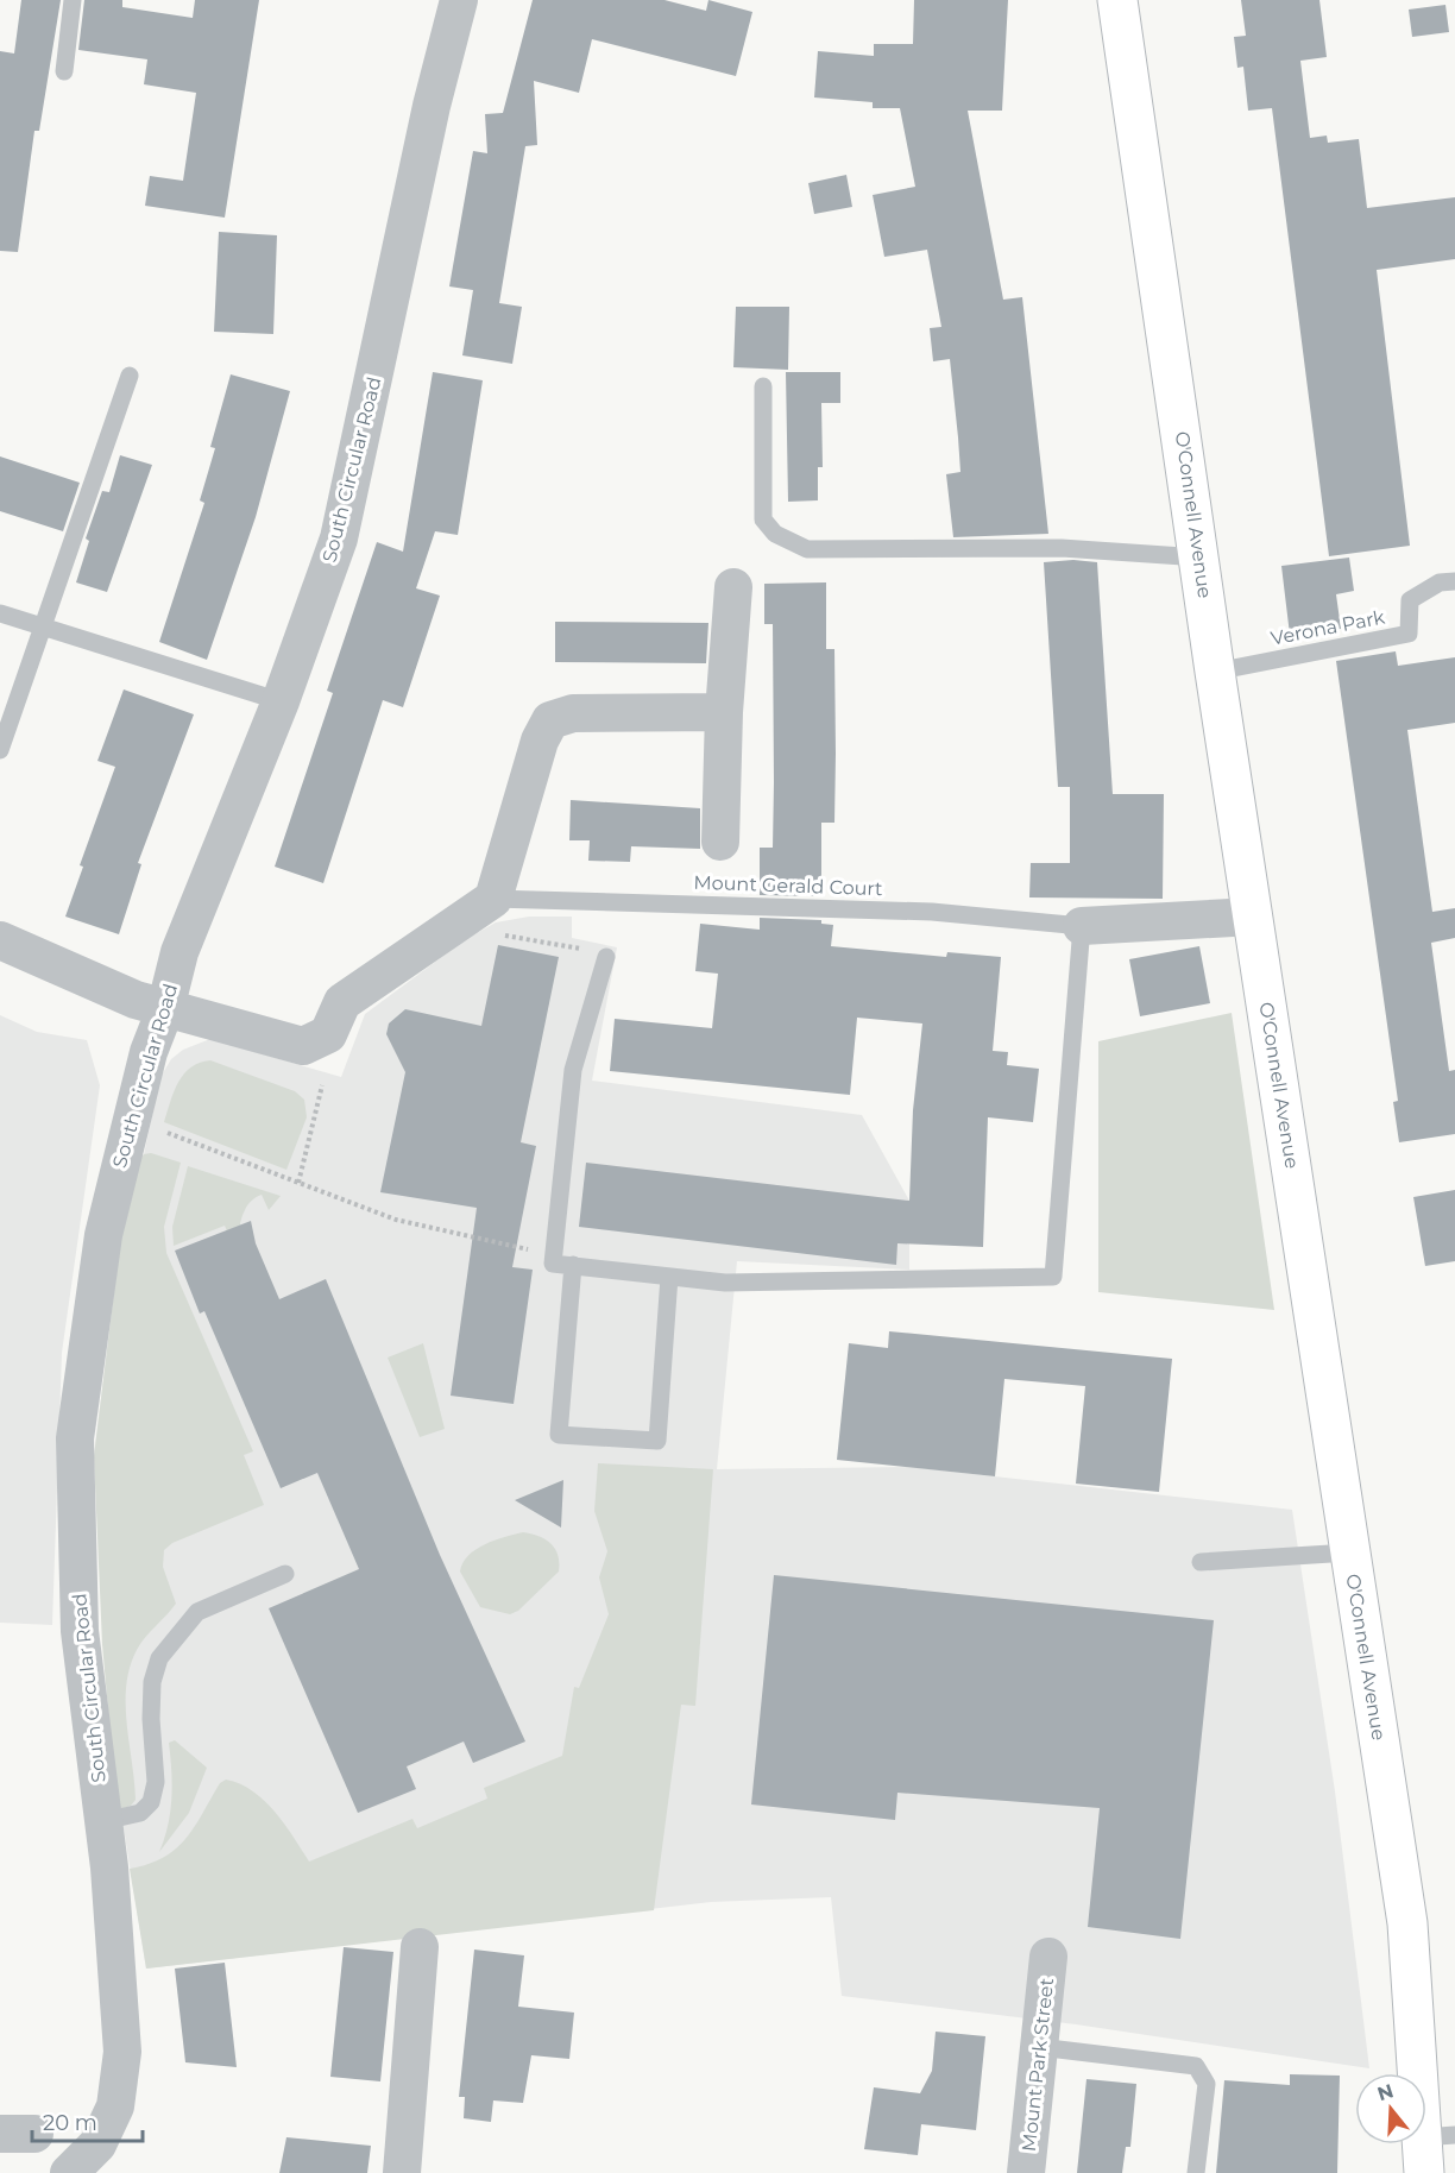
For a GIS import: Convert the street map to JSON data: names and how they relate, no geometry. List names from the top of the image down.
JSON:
{
  "streets": {
    "main road": ["O'Connell Avenue"],
    "street": ["South Circular Road", "Mount Park Street"],
    "lane": ["Verona Park", "Mount Gerald Court"]
  },
  "crossings": [
    ["O'Connell Avenue", "Verona Park"]
  ],
  "scale_bar": "20 m",
  "north": "top"
}
